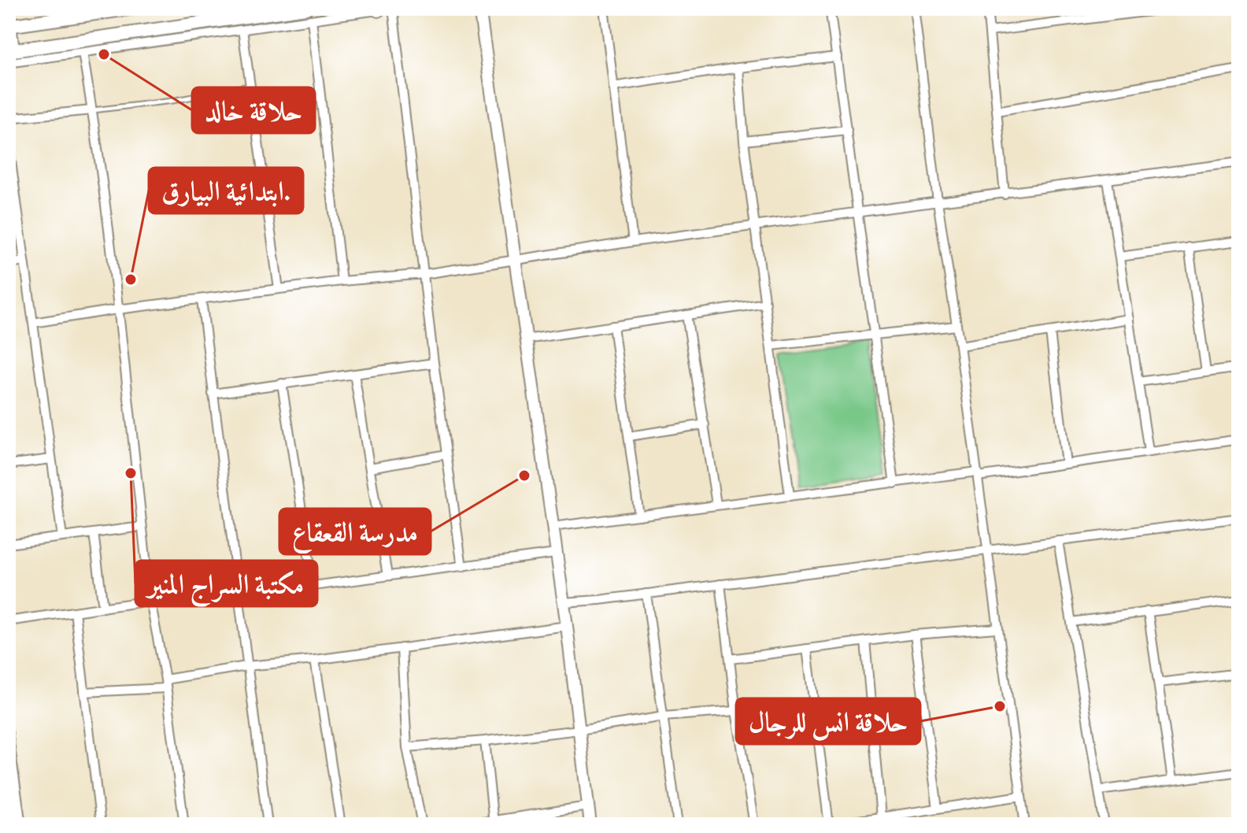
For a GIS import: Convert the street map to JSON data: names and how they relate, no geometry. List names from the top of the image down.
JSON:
{
  "places": [
    "حلاقة خالد",
    "ابتدائية البيارق.",
    "مكتبة السراج المنير",
    "مدرسة القعقاع",
    "حلاقة انس للرجال"
  ]
}
